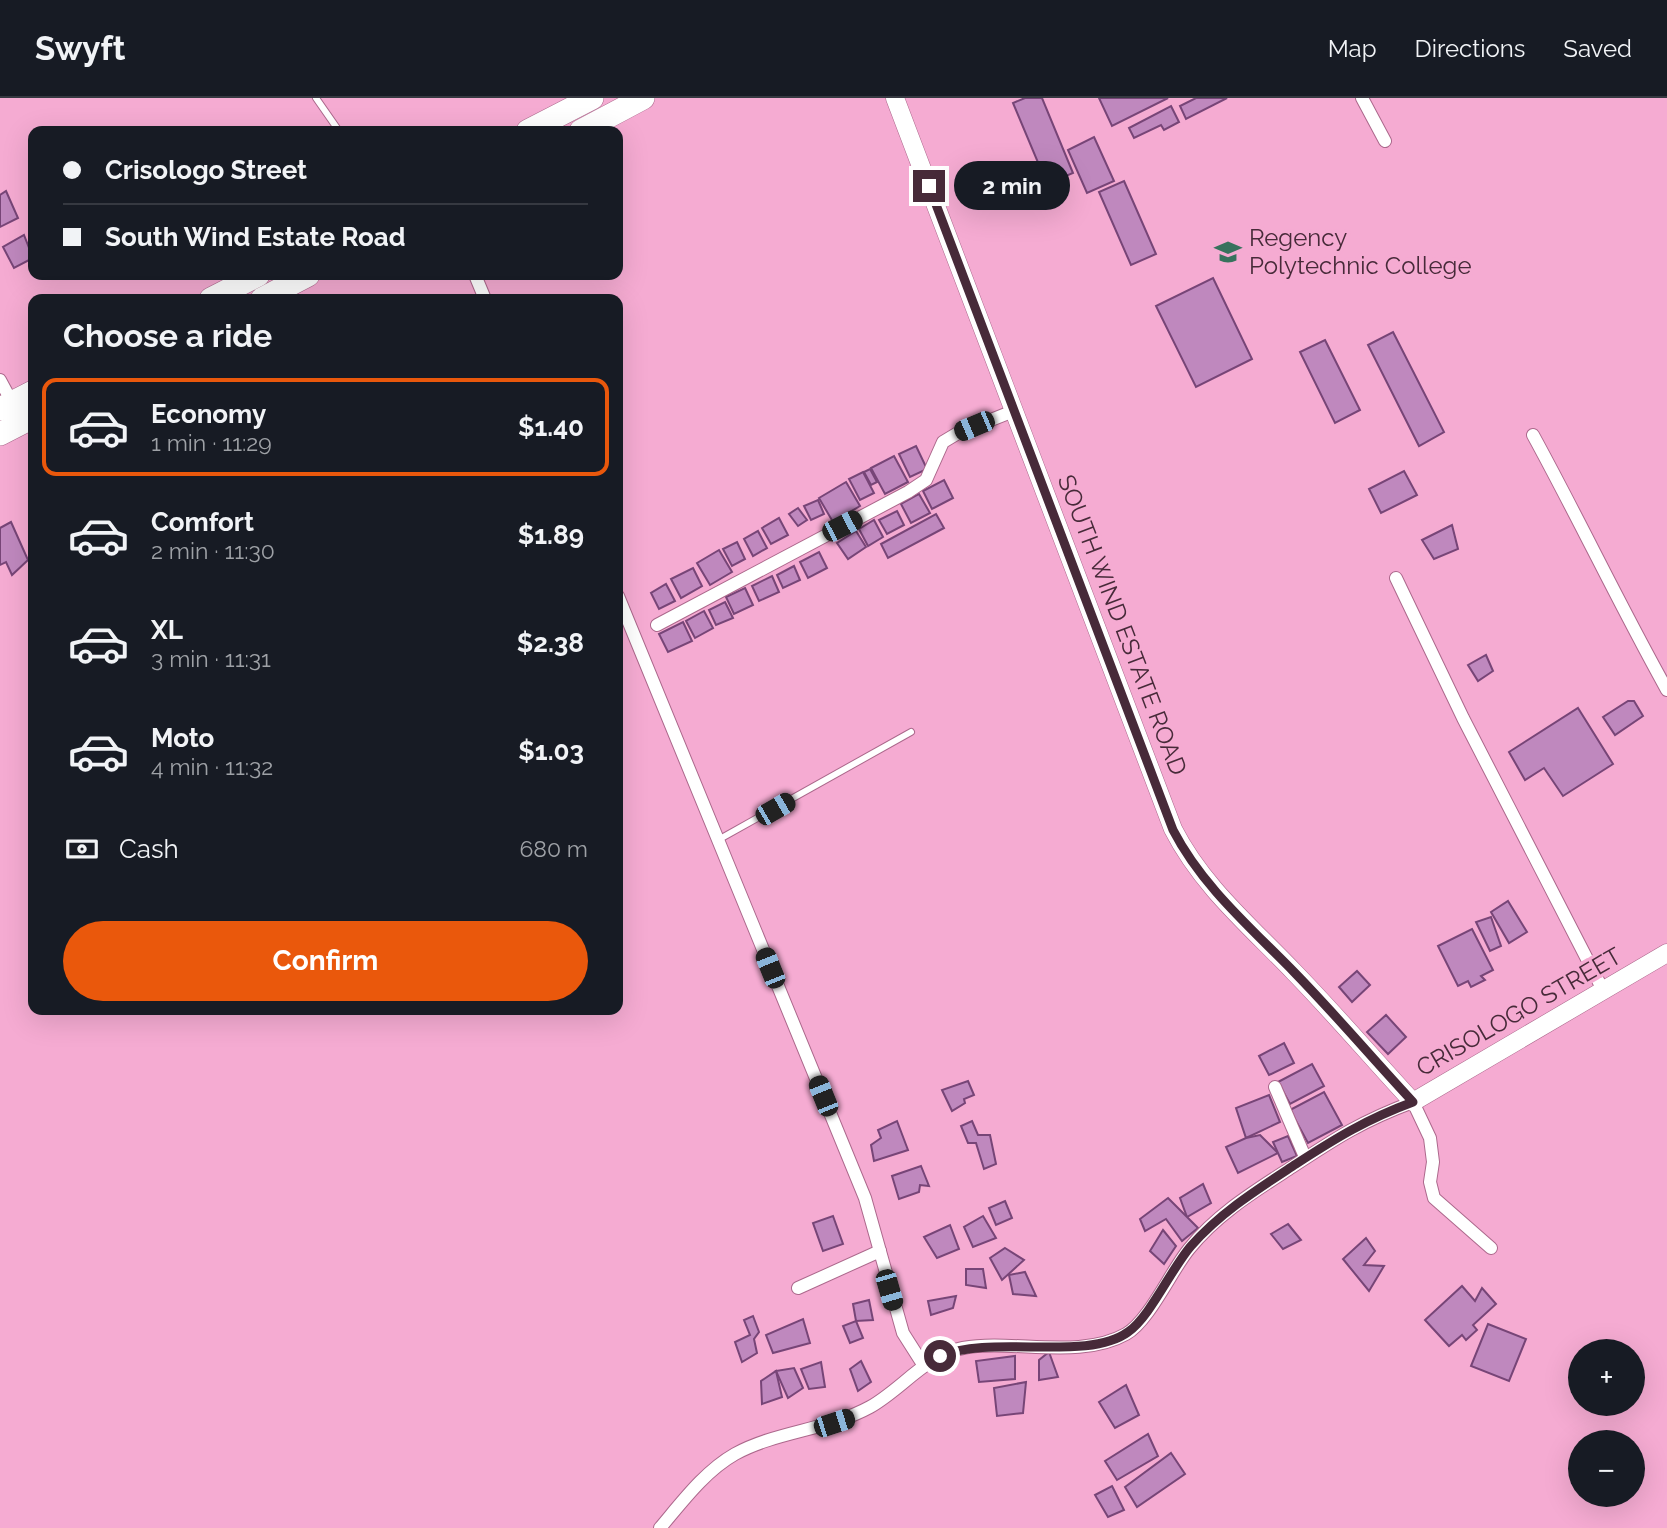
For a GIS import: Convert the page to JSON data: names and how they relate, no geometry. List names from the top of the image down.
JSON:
{
  "streets": {
    "street": ["SOUTH WIND ESTATE ROAD", "CRISOLOGO STREET"]
  },
  "crossings": [
    ["SOUTH WIND ESTATE ROAD", "CRISOLOGO STREET"]
  ],
  "places": {
    "school or university": ["Regency Polytechnic College"]
  },
  "page": {
    "header": "Swyft",
    "nav": ["Map", "Directions", "Saved"],
    "banner": ["Crisologo Street", "South Wind Estate Road"],
    "bubble": "2 min",
    "heading": "Choose a ride",
    "list": [
      {
        "name": "Economy",
        "note": "1 min · 11:29",
        "value": "$1.40"
      },
      {
        "name": "Comfort",
        "note": "2 min · 11:30",
        "value": "$1.89"
      },
      {
        "name": "XL",
        "note": "3 min · 11:31",
        "value": "$2.38"
      },
      {
        "name": "Moto",
        "note": "4 min · 11:32",
        "value": "$1.03"
      }
    ],
    "pay": ["Cash", "680 m"],
    "buttons": "Confirm",
    "map_buttons": ["+", "−"]
  }
}
